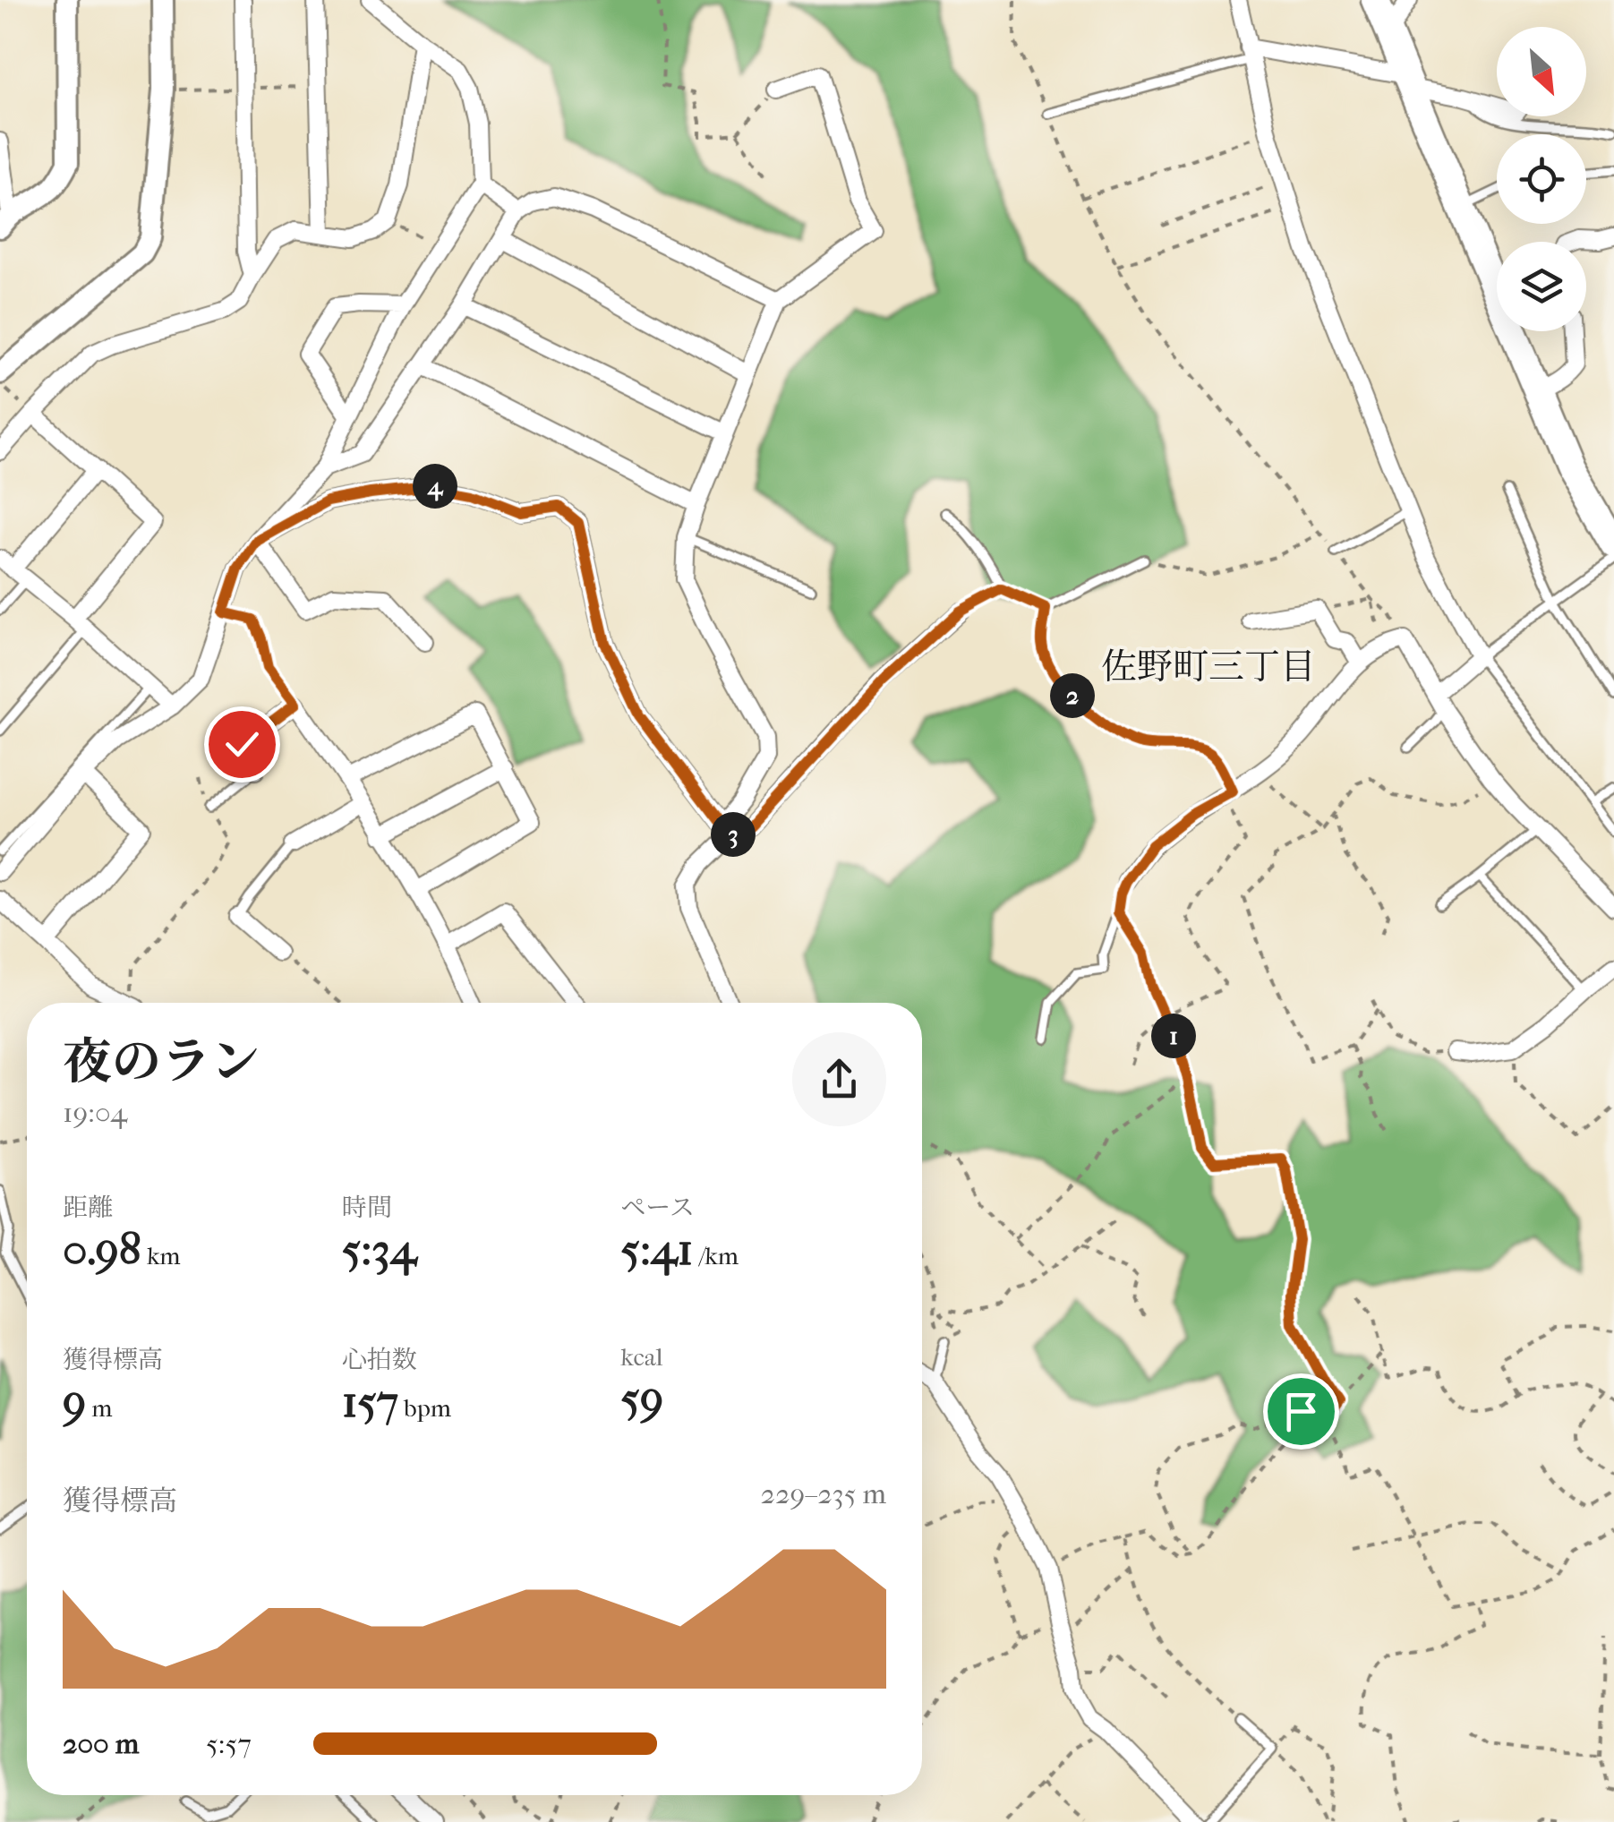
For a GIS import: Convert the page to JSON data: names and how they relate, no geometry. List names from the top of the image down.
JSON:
{
  "districts": ["佐野町三丁目"],
  "north": "bottom right",
  "page": {
    "pins": [
      "4",
      "2",
      "3",
      "1"
    ],
    "heading": ["夜のラン", "19:04"],
    "stats": [
      ["距離", "0.98 km"],
      ["時間", "5:34"],
      ["ペース", "5:41 /km"],
      ["獲得標高", "9 m"],
      ["心拍数", "157 bpm"],
      ["kcal", "59"]
    ],
    "chart": ["獲得標高", "229–235 m"],
    "list": [
      {
        "name": "200 m",
        "note": "5:57"
      }
    ]
  }
}
